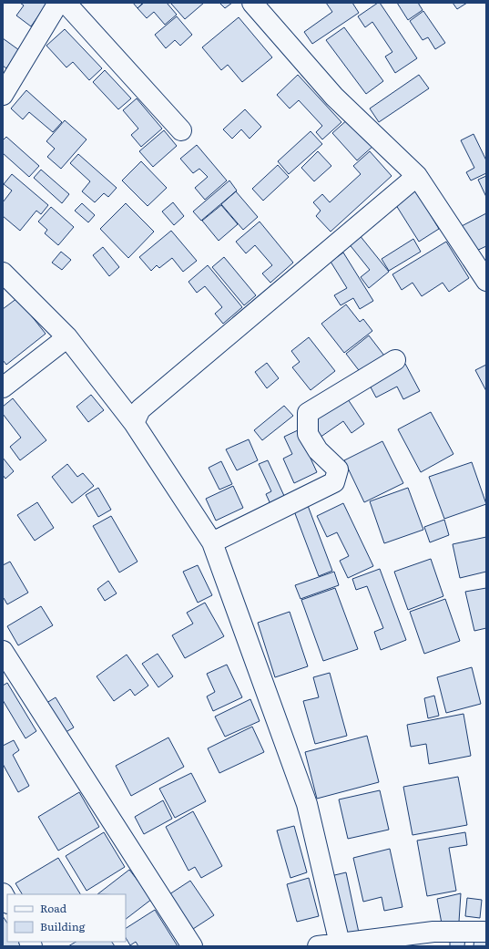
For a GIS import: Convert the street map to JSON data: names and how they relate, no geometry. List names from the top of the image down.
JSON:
{
  "legend": ["Road", "Building"]
}
